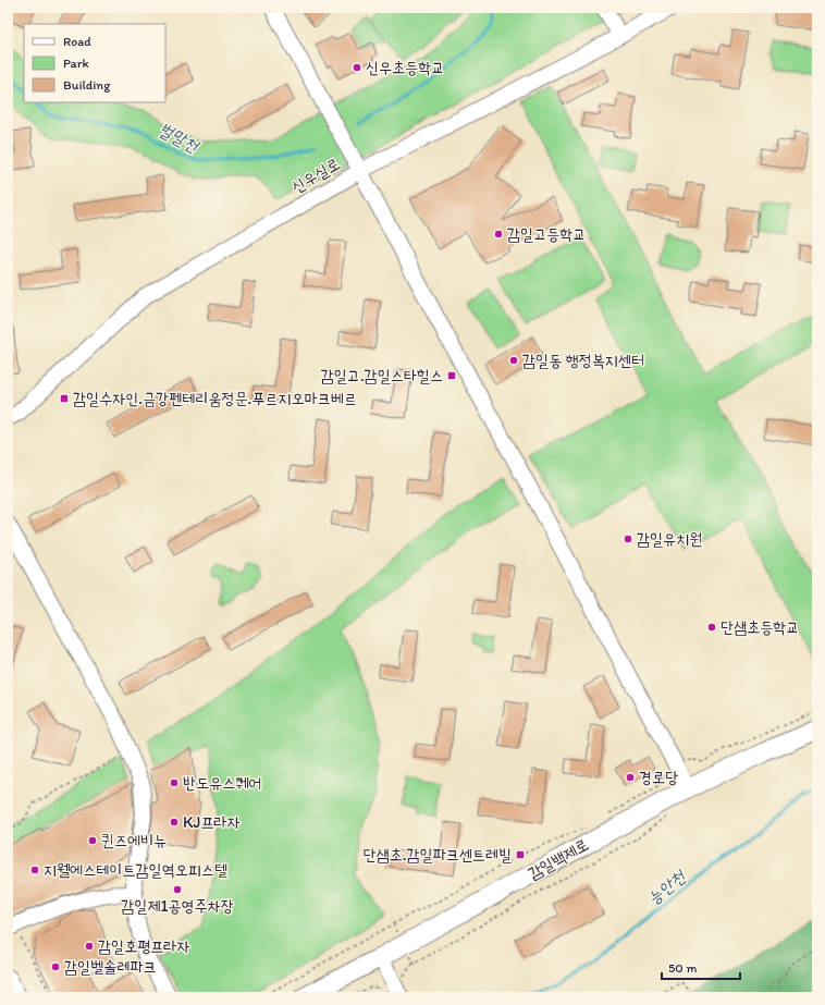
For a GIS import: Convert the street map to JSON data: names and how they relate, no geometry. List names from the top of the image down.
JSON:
{
  "streets": {
    "main road": ["감일백제로"],
    "street": ["신우실로"]
  },
  "water": ["벌말천", "능안천"],
  "places": {
    "other": [
      "신우초등학교",
      "감일고등학교",
      "감일동 행정복지센터",
      "감일유치원",
      "단샘초등학교",
      "경로당",
      "반도유스퀘어",
      "KJ프라자",
      "퀸즈에비뉴",
      "지웰에스테이트감일역오피스텔",
      "감일제1공영주차장",
      "감일호평프라자",
      "감일벨솔레파크"
    ],
    "transit": ["감일고.감일스타힐스", "감일수자인.금강펜테리움정문.푸르지오마크베르", "단샘초.감일파크센트레빌"]
  },
  "legend": ["Road", "Park", "Building"],
  "scale_bar": "50 m"
}
